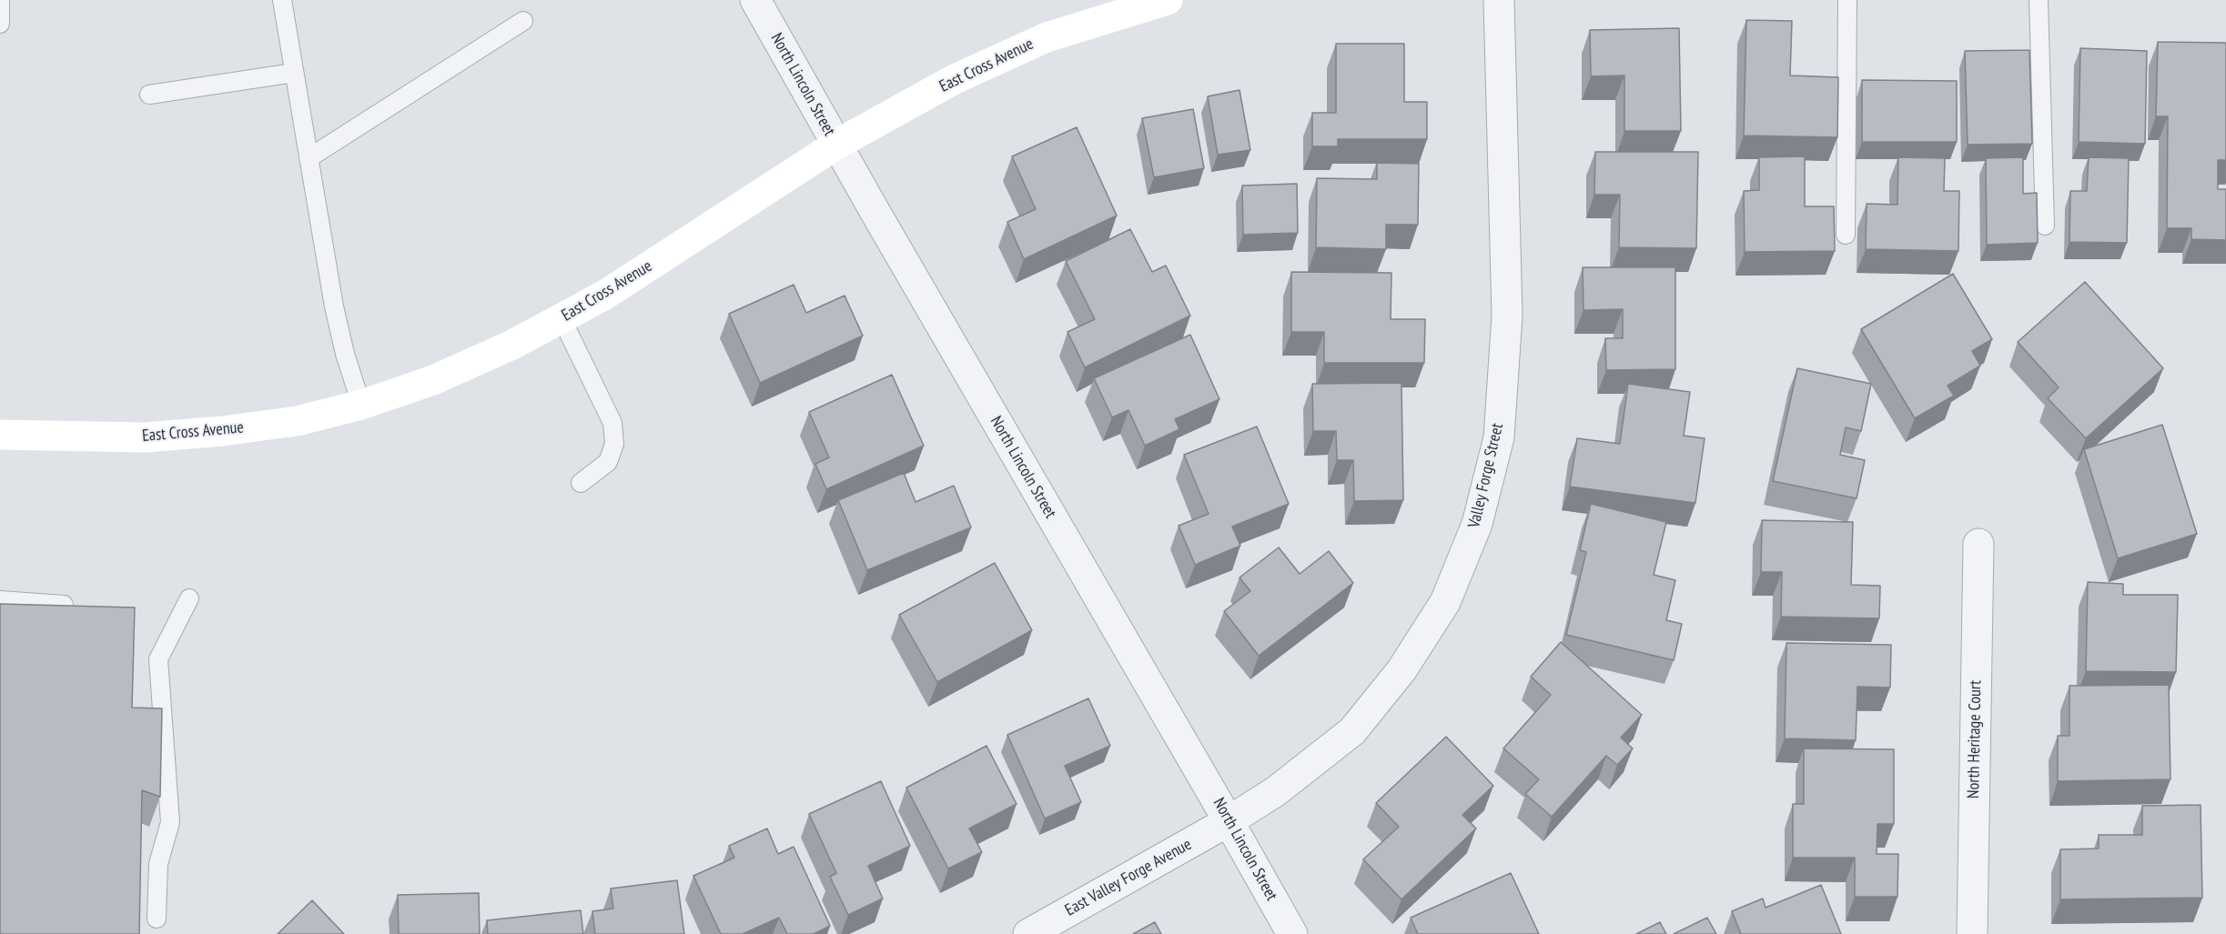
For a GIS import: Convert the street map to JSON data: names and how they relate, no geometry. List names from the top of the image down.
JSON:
{
  "streets": {
    "street": [
      "East Cross Avenue",
      "North Lincoln Street",
      "Valley Forge Street",
      "North Heritage Court",
      "East Valley Forge Avenue"
    ]
  },
  "crossings": [
    ["East Cross Avenue", "North Lincoln Street"],
    ["North Lincoln Street", "Valley Forge Street"],
    ["North Lincoln Street", "East Valley Forge Avenue"],
    ["Valley Forge Street", "East Valley Forge Avenue"]
  ]
}
